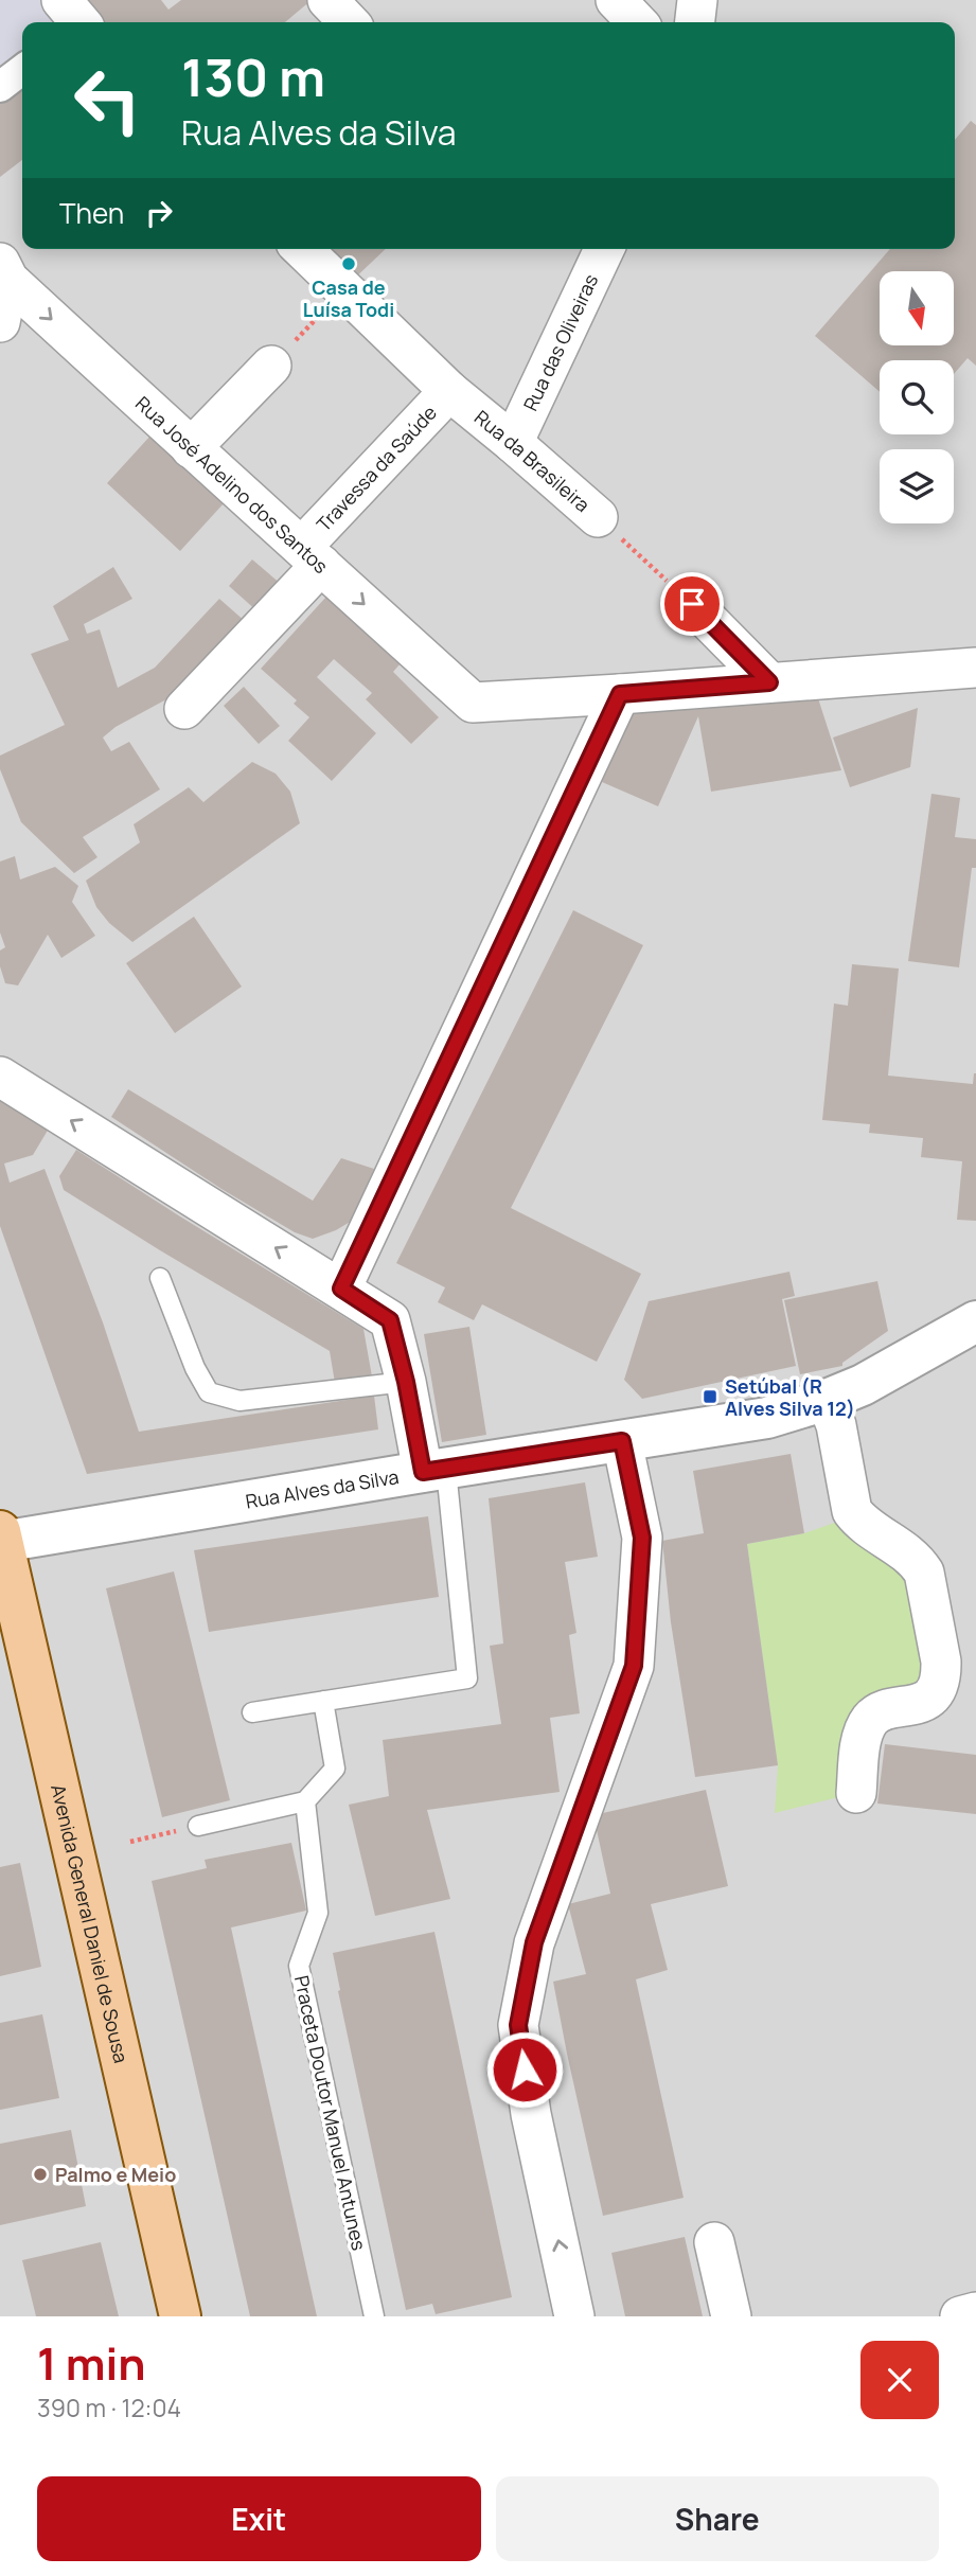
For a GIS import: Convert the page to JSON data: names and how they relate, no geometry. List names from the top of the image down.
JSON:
{
  "streets": {
    "main road": ["Avenida General Daniel de Sousa"],
    "street": [
      "Rua das Oliveiras",
      "Rua da Brasileira",
      "Travessa da Saúde",
      "Rua José Adelino dos Santos",
      "Rua Alves da Silva"
    ],
    "lane": ["Praceta Doutor Manuel Antunes"]
  },
  "crossings": [
    ["Rua das Oliveiras", "Rua da Brasileira"],
    ["Rua da Brasileira", "Travessa da Saúde"],
    ["Travessa da Saúde", "Rua José Adelino dos Santos"],
    ["Rua Alves da Silva", "Avenida General Daniel de Sousa"]
  ],
  "one_way": ["Rua José Adelino dos Santos"],
  "places": {
    "other": ["Casa de Luísa Todi", "Palmo e Meio"],
    "transit": ["Setúbal (R Alves Silva 12)"]
  },
  "north": "bottom",
  "page": {
    "turn": ["130 m", "Rua Alves da Silva"],
    "then": "Then",
    "heading": ["1 min", "390 m · 12:04"],
    "buttons": ["Exit", "Share"]
  }
}
